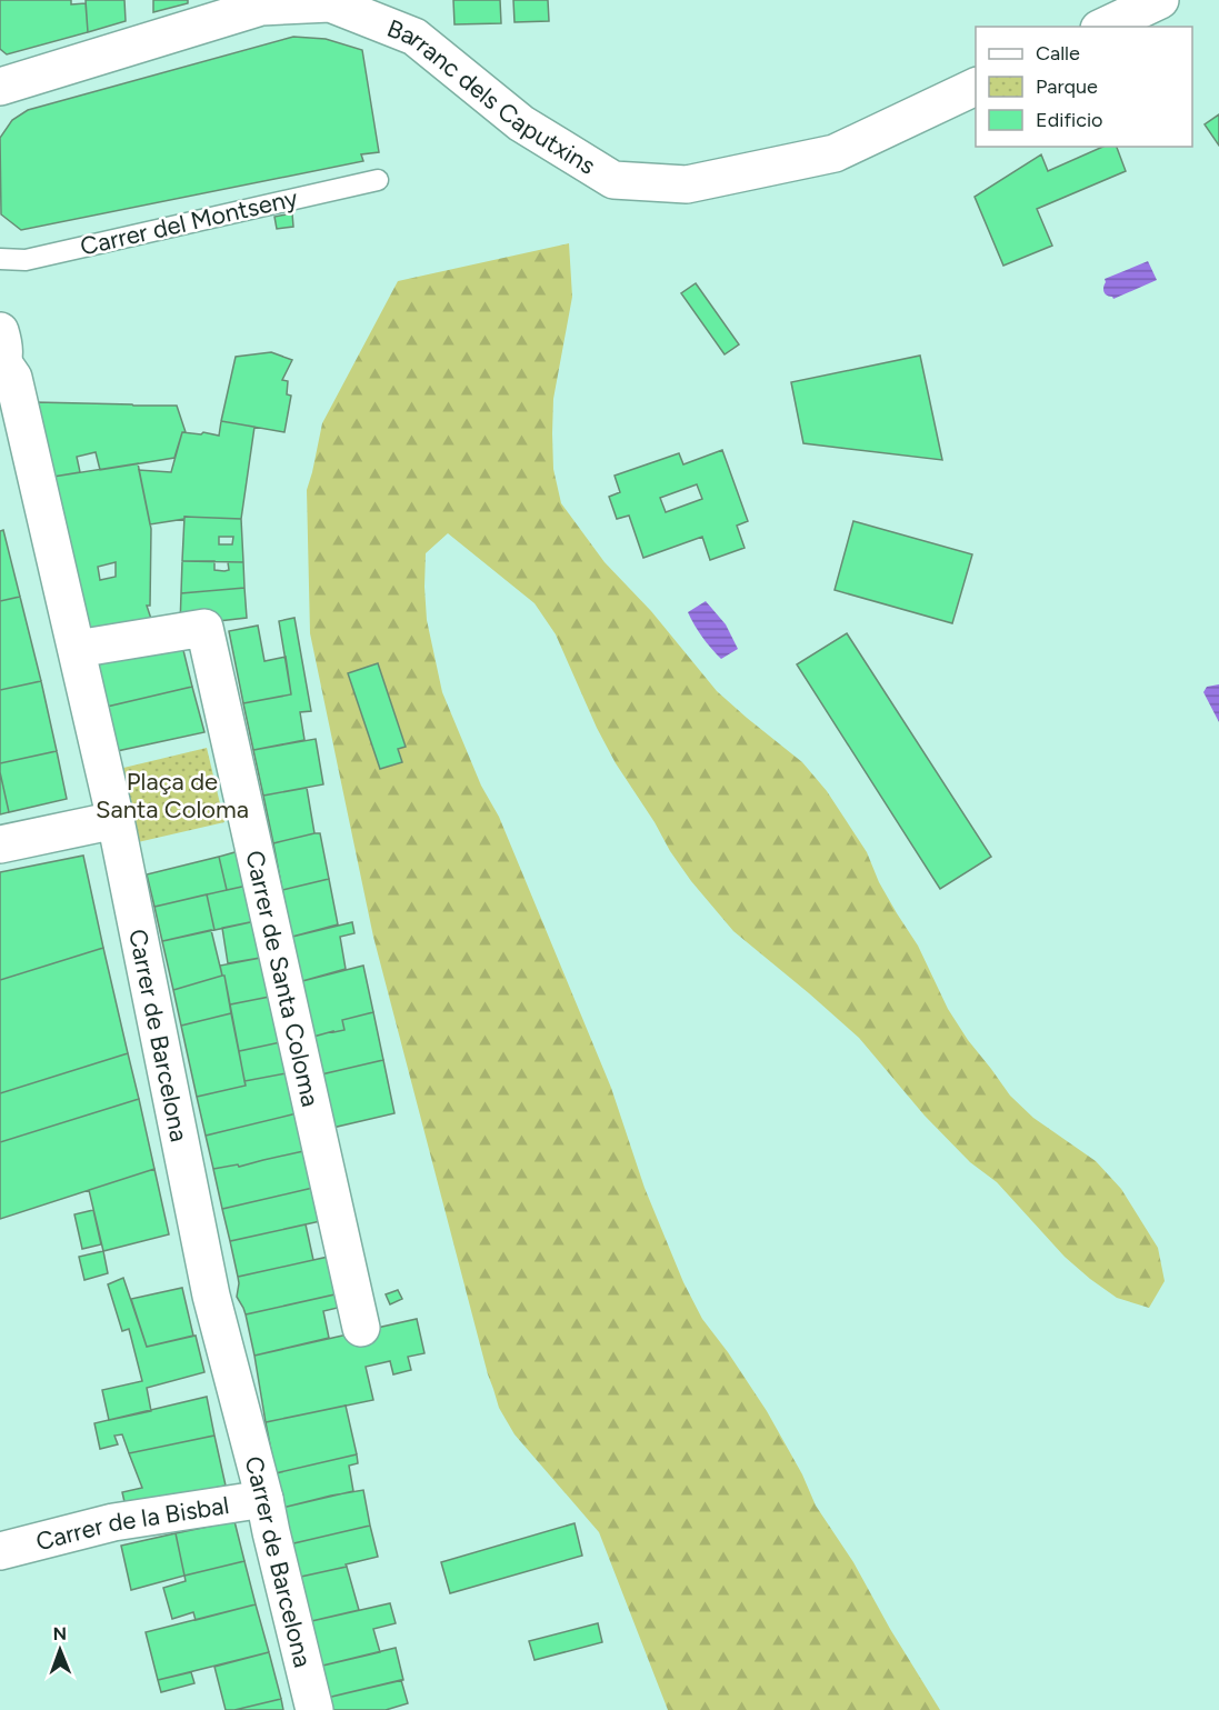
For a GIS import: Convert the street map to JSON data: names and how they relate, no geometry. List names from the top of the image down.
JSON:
{
  "streets": {
    "street": [
      "Barranc dels Caputxins",
      "Carrer de Santa Coloma",
      "Carrer de Barcelona",
      "Carrer de la Bisbal"
    ],
    "lane": ["Carrer del Montseny"]
  },
  "crossings": [
    ["Carrer de Santa Coloma", "Carrer de Barcelona"],
    ["Carrer de Barcelona", "Carrer de la Bisbal"]
  ],
  "parks": ["Plaça de Santa Coloma"],
  "legend": ["Calle", "Parque", "Edificio"],
  "north": "top"
}
